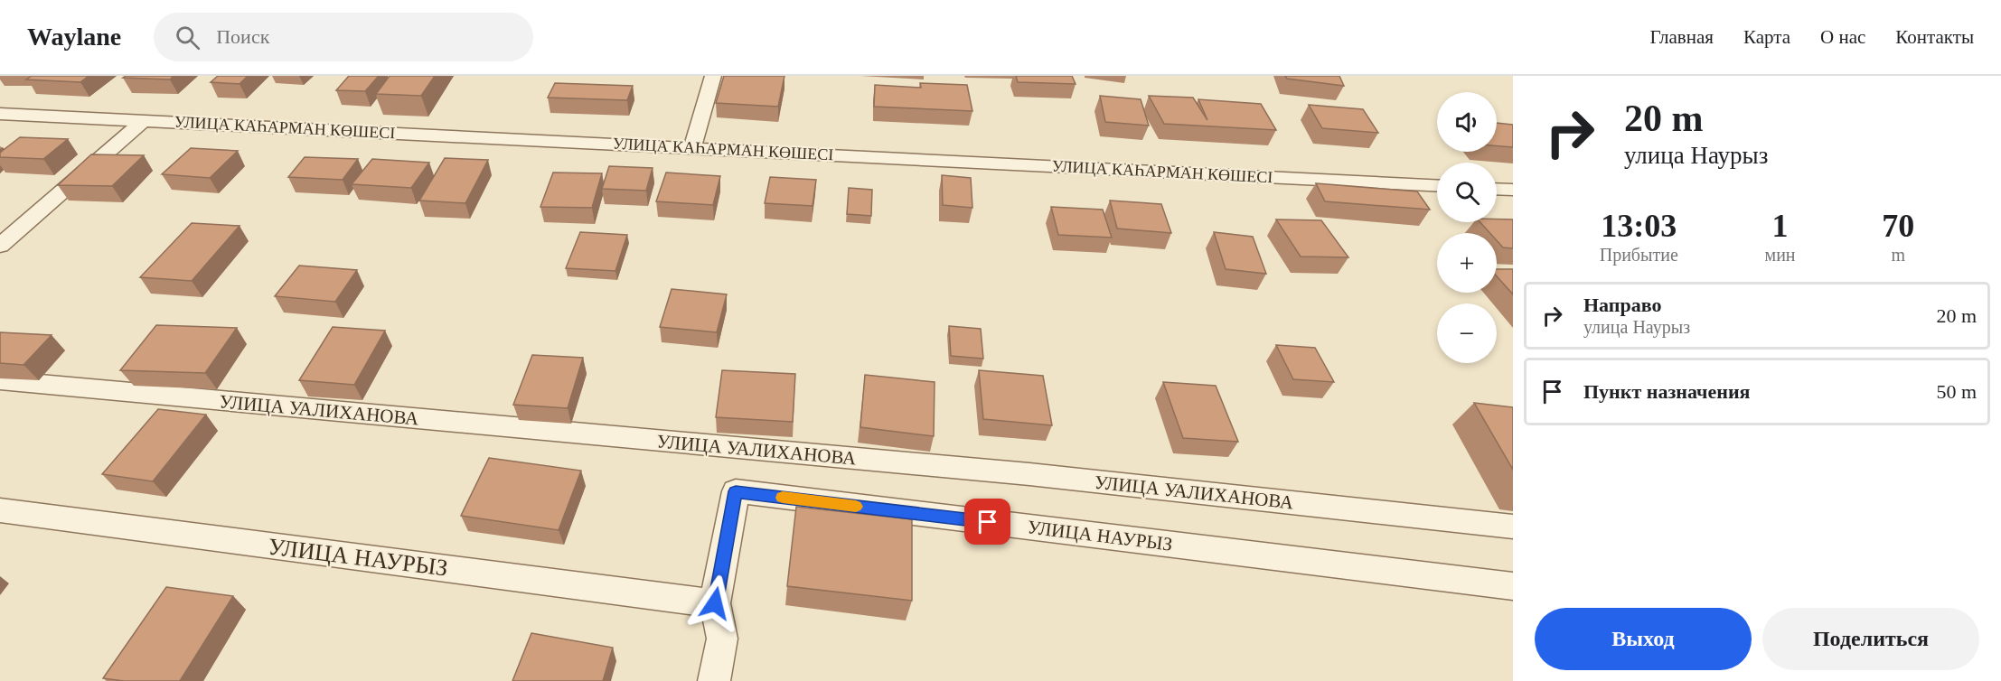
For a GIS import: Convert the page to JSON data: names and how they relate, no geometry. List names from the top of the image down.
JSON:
{
  "streets": {
    "street": ["УЛИЦА КАҺАРМАН КӨШЕСІ", "УЛИЦА УАЛИХАНОВА", "УЛИЦА НАУРЫЗ"]
  },
  "page": {
    "header": "Waylane",
    "search": "Поиск",
    "nav": [
      "Главная",
      "Карта",
      "О нас",
      "Контакты"
    ],
    "turn": ["20 m", "улица Наурыз"],
    "map_buttons": ["+", "−"],
    "eta": [
      "13:03",
      "Прибытие",
      "1",
      "мин",
      "70",
      "m"
    ],
    "list": [
      {
        "name": "Направо",
        "note": "улица Наурыз",
        "value": "20 m"
      },
      {
        "name": "Пункт назначения",
        "value": "50 m"
      }
    ],
    "buttons": ["Выход", "Поделиться"]
  }
}
